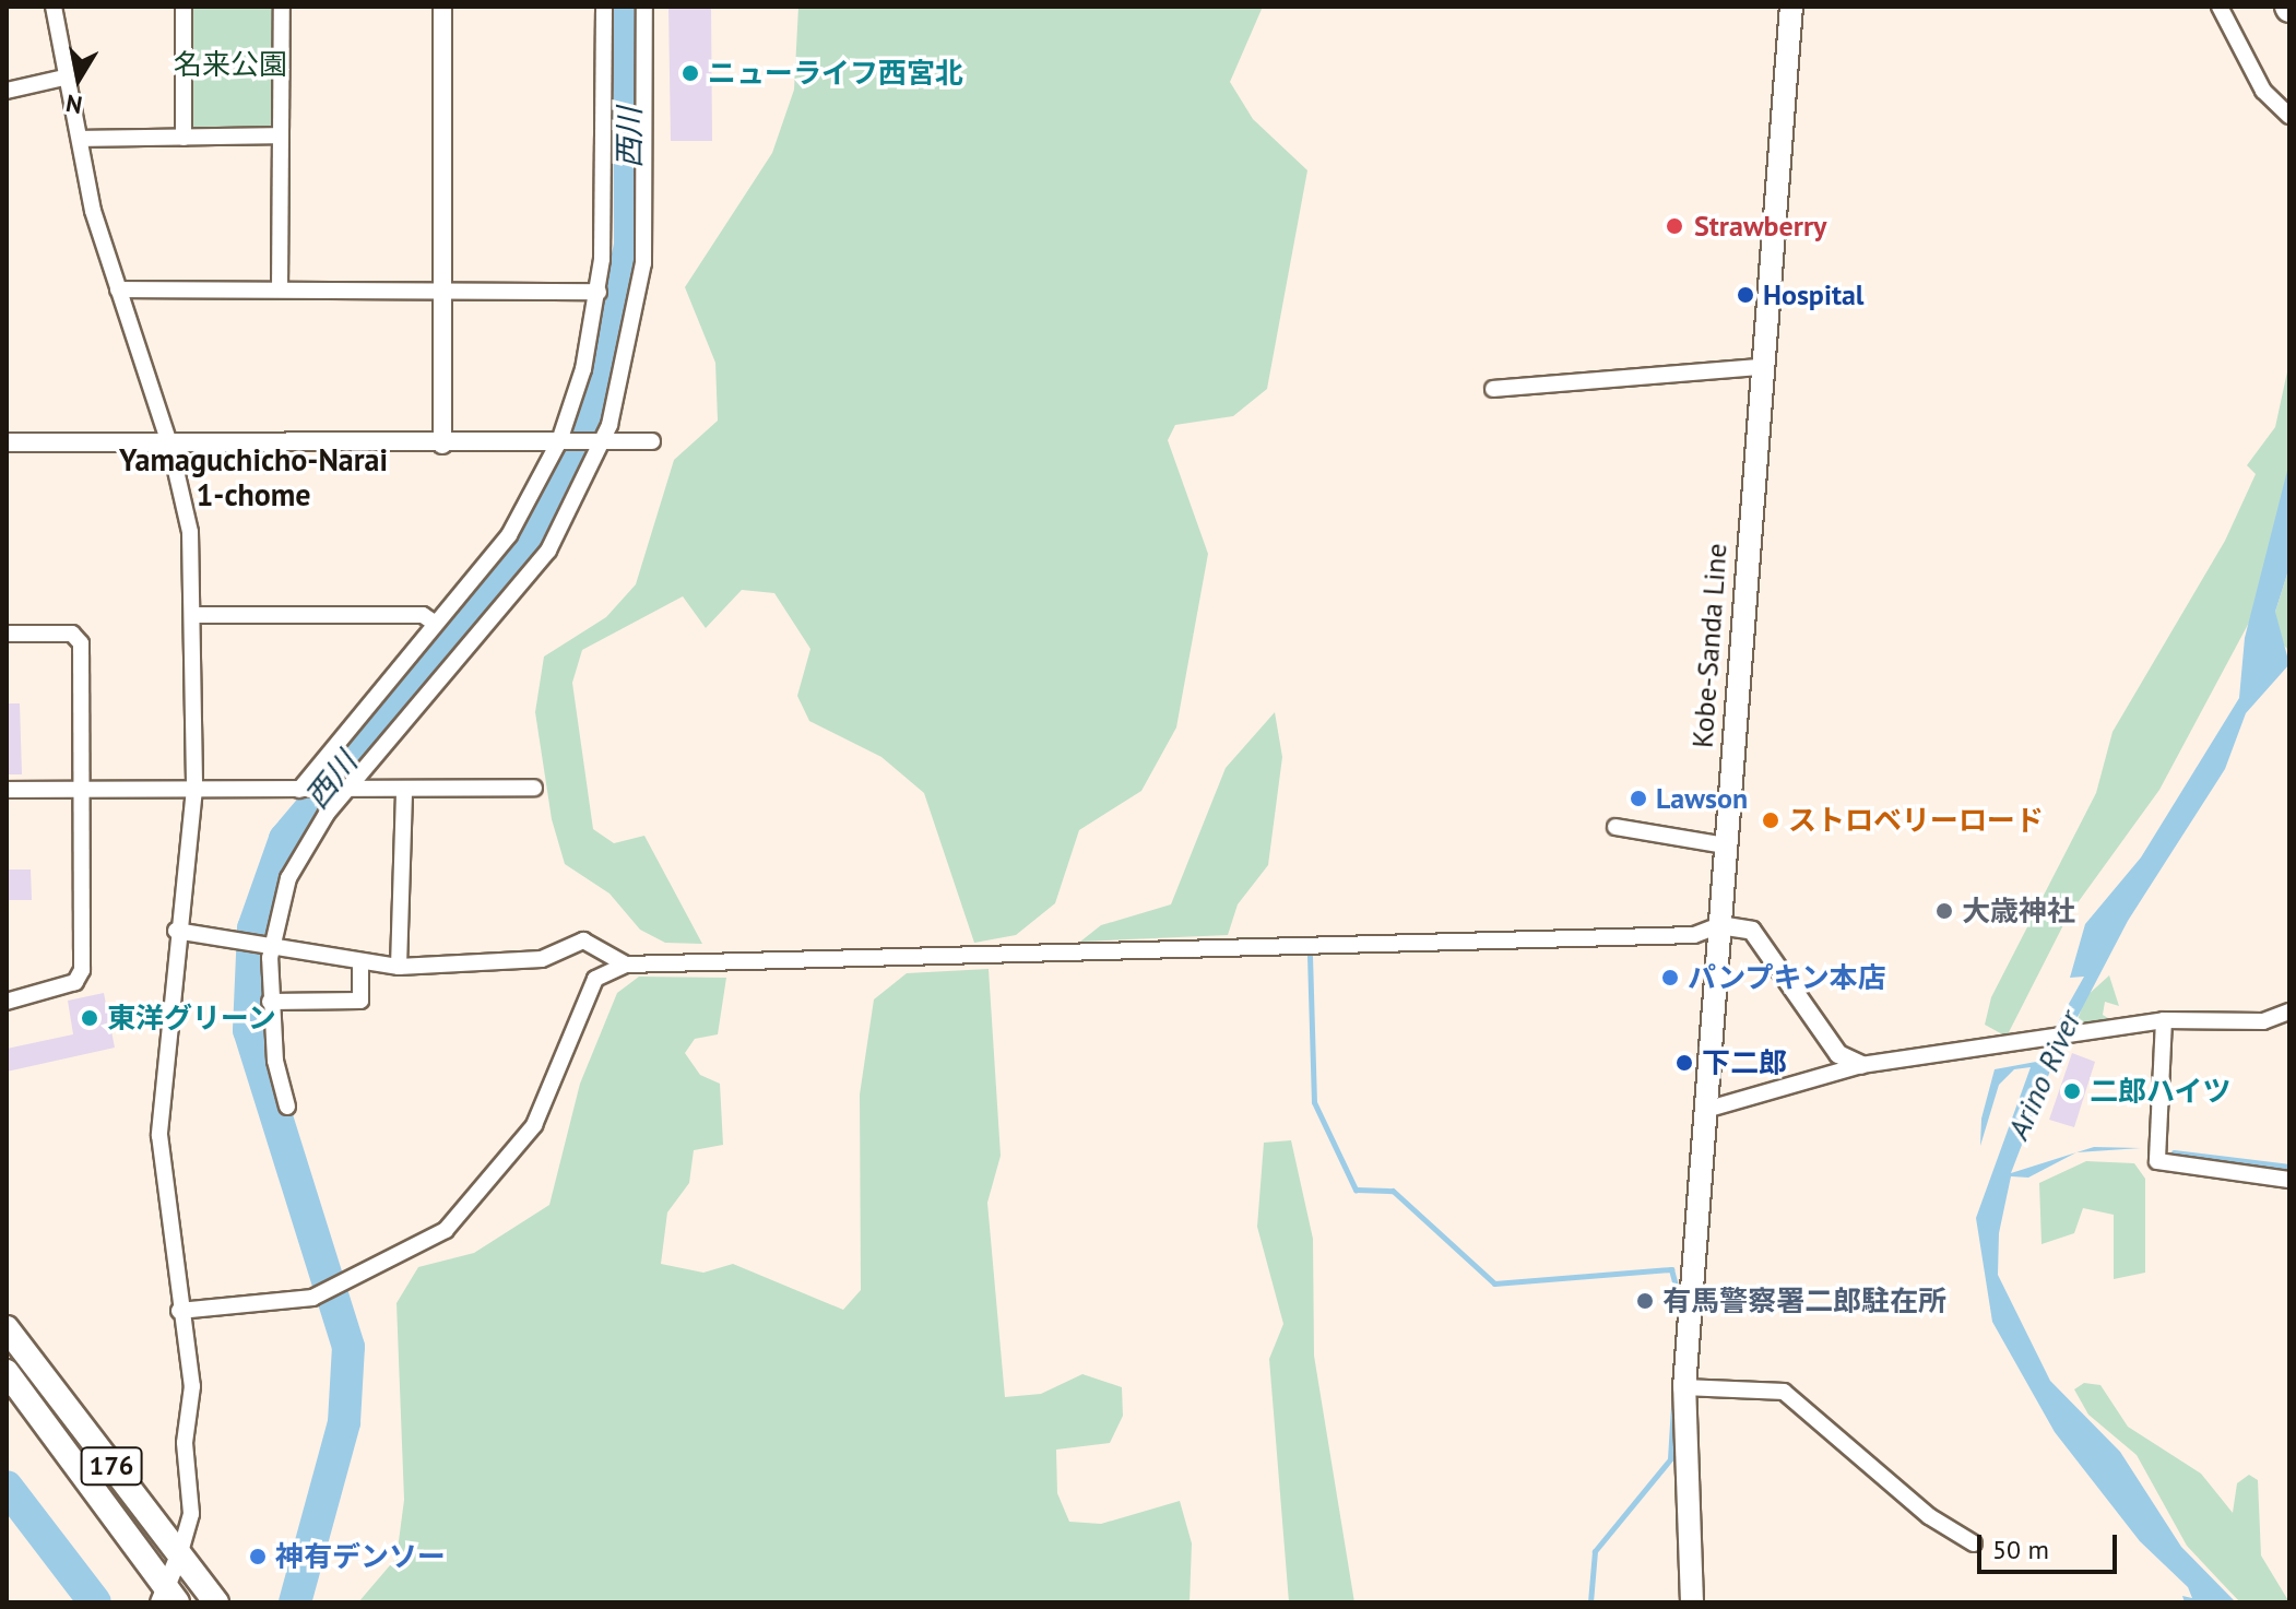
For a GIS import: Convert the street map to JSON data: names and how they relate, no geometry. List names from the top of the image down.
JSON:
{
  "streets": {
    "highway": ["176"],
    "main road": ["Kobe-Sanda Line"]
  },
  "districts": ["Yamaguchicho-Narai 1-chome"],
  "water": ["西川", "Arino River"],
  "parks": ["名来公園"],
  "places": [
    "ニューライフ西宮北",
    "Strawberry",
    "Hospital",
    "Lawson",
    "ストロベリーロード",
    "大歳神社",
    "パンプキン本店",
    "東洋グリーン",
    "下二郎",
    "二郎ハイツ",
    "有馬警察署二郎駐在所",
    "神有デンソー"
  ],
  "scale_bar": "50 m",
  "north": "bottom"
}
